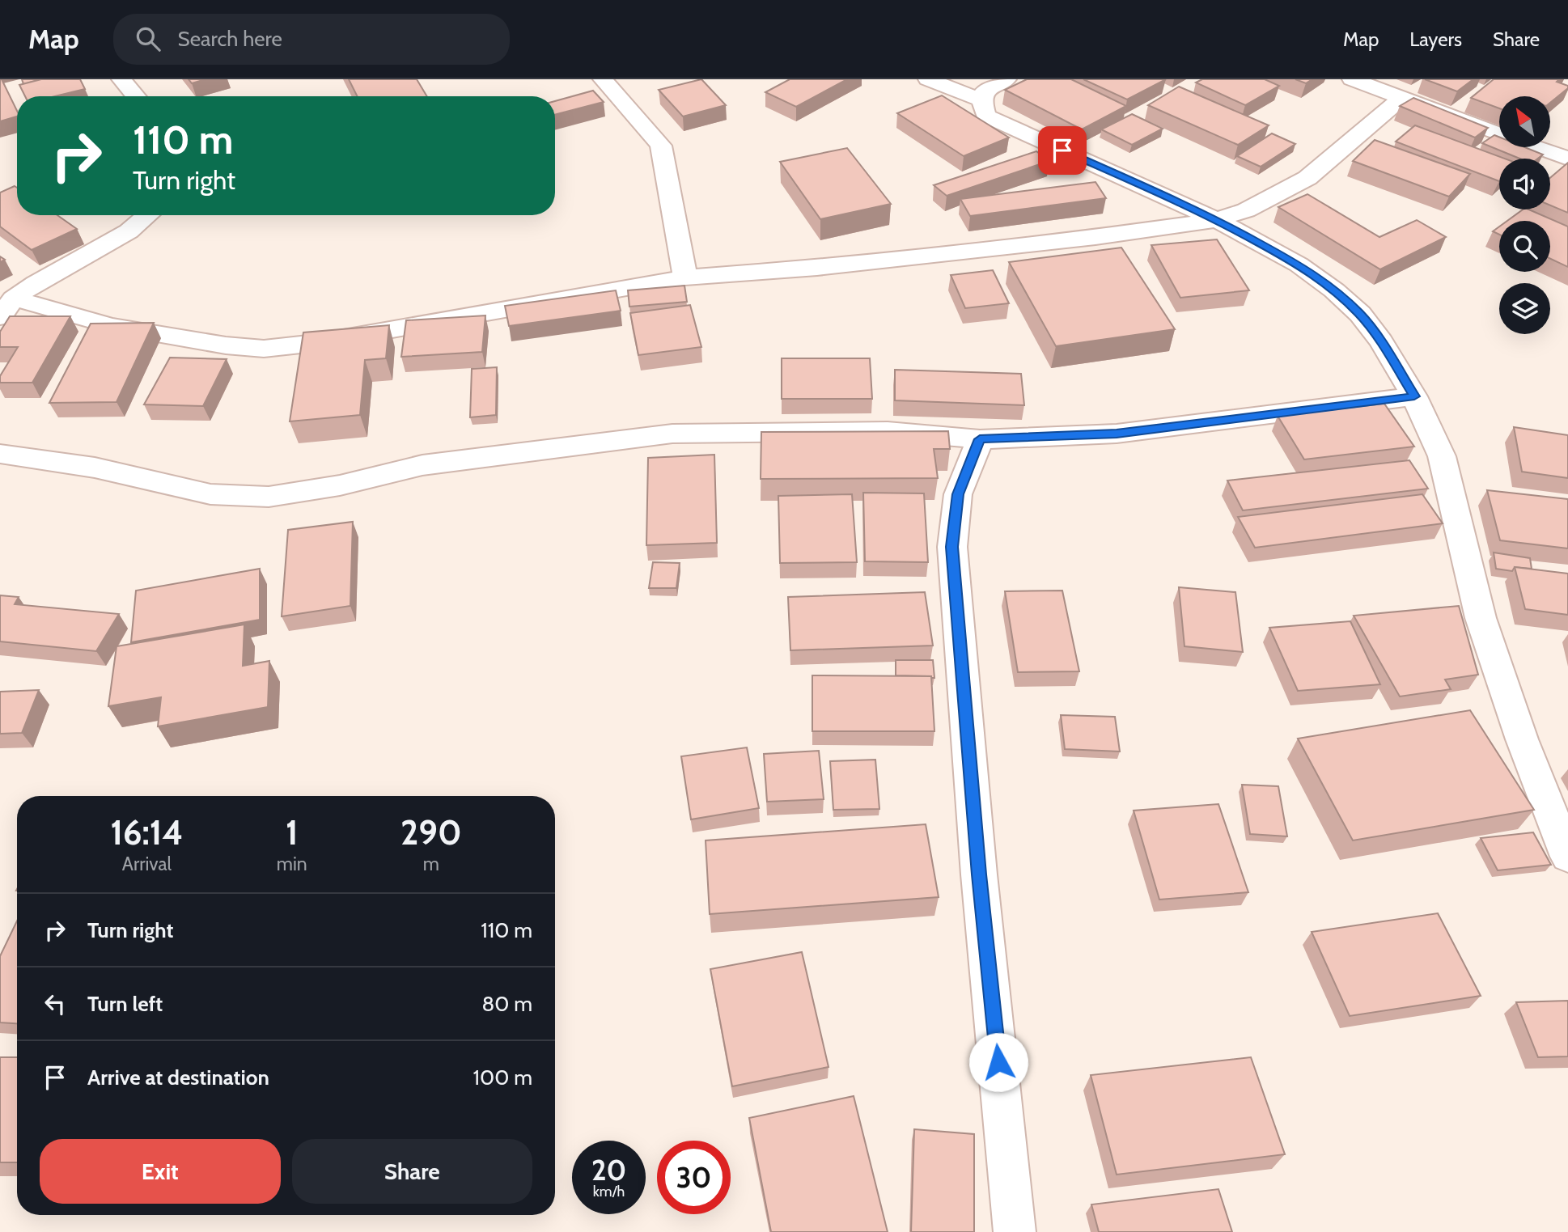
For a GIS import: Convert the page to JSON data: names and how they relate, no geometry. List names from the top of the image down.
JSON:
{
  "north": "top left",
  "page": {
    "header": "Map",
    "search": "Search here",
    "nav": ["Map", "Layers", "Share"],
    "turn": ["110 m", "Turn right"],
    "eta": [
      "16:14",
      "Arrival",
      "1",
      "min",
      "290",
      "m"
    ],
    "list": [
      {
        "name": "Turn right",
        "value": "110 m"
      },
      {
        "name": "Turn left",
        "value": "80 m"
      },
      {
        "name": "Arrive at destination",
        "value": "100 m"
      }
    ],
    "buttons": ["Exit", "Share"],
    "speed": "20 km/h",
    "limit": "30"
  }
}
